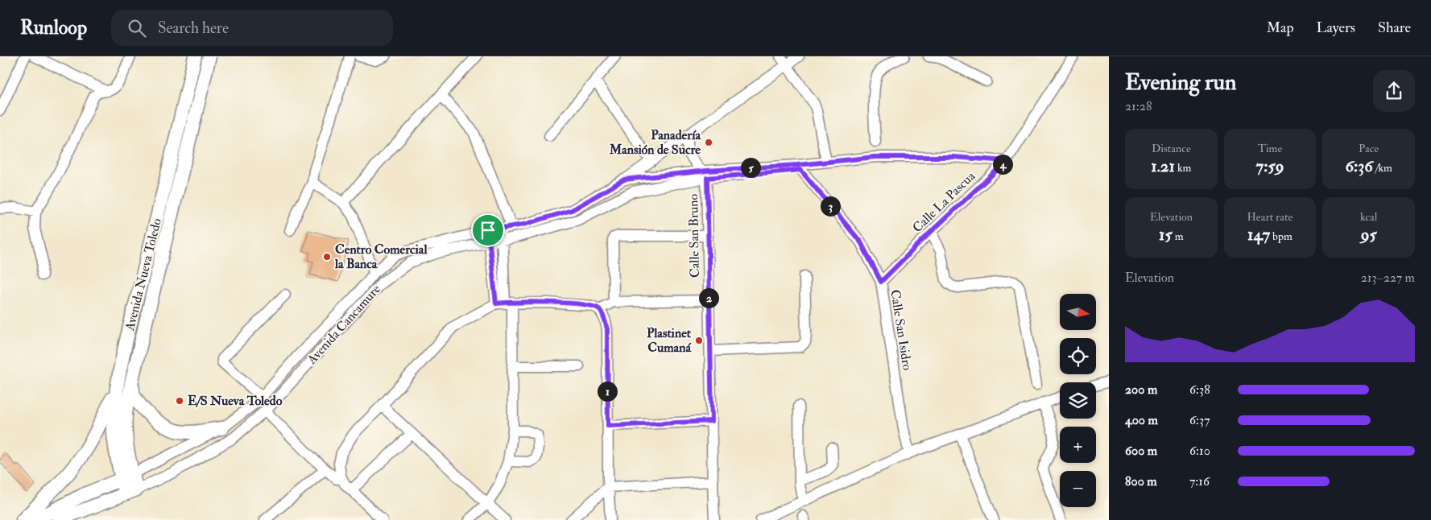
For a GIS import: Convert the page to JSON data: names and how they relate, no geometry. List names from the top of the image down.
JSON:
{
  "streets": {
    "main road": ["Avenida Nueva Toledo", "Avenida Cancamure"],
    "street": ["Calle La Pascua", "Calle San Bruno", "Calle San Isidro"]
  },
  "crossings": [
    ["Calle La Pascua", "Avenida Cancamure"],
    ["Calle La Pascua", "Calle San Isidro"],
    ["Calle San Bruno", "Avenida Cancamure"],
    ["Avenida Nueva Toledo", "Avenida Cancamure"],
    ["Avenida Cancamure", "Calle San Isidro"]
  ],
  "places": [
    "Panadería Mansión de Sucre",
    "Centro Comercial la Banca",
    "Plastinet Cumaná",
    "E/S Nueva Toledo"
  ],
  "north": "right",
  "page": {
    "header": "Runloop",
    "search": "Search here",
    "nav": ["Map", "Layers", "Share"],
    "heading": ["Evening run", "21:28"],
    "stats": [
      ["Distance", "1.21 km"],
      ["Time", "7:59"],
      ["Pace", "6:36 /km"],
      ["Elevation", "15 m"],
      ["Heart rate", "147 bpm"],
      ["kcal", "95"]
    ],
    "pins": [
      "4",
      "5",
      "3",
      "2",
      "1"
    ],
    "chart": ["Elevation", "213–227 m"],
    "map_buttons": ["+", "−"],
    "list": [
      {
        "name": "200 m",
        "note": "6:38"
      },
      {
        "name": "400 m",
        "note": "6:37"
      },
      {
        "name": "600 m",
        "note": "6:10"
      },
      {
        "name": "800 m",
        "note": "7:16"
      }
    ]
  }
}
